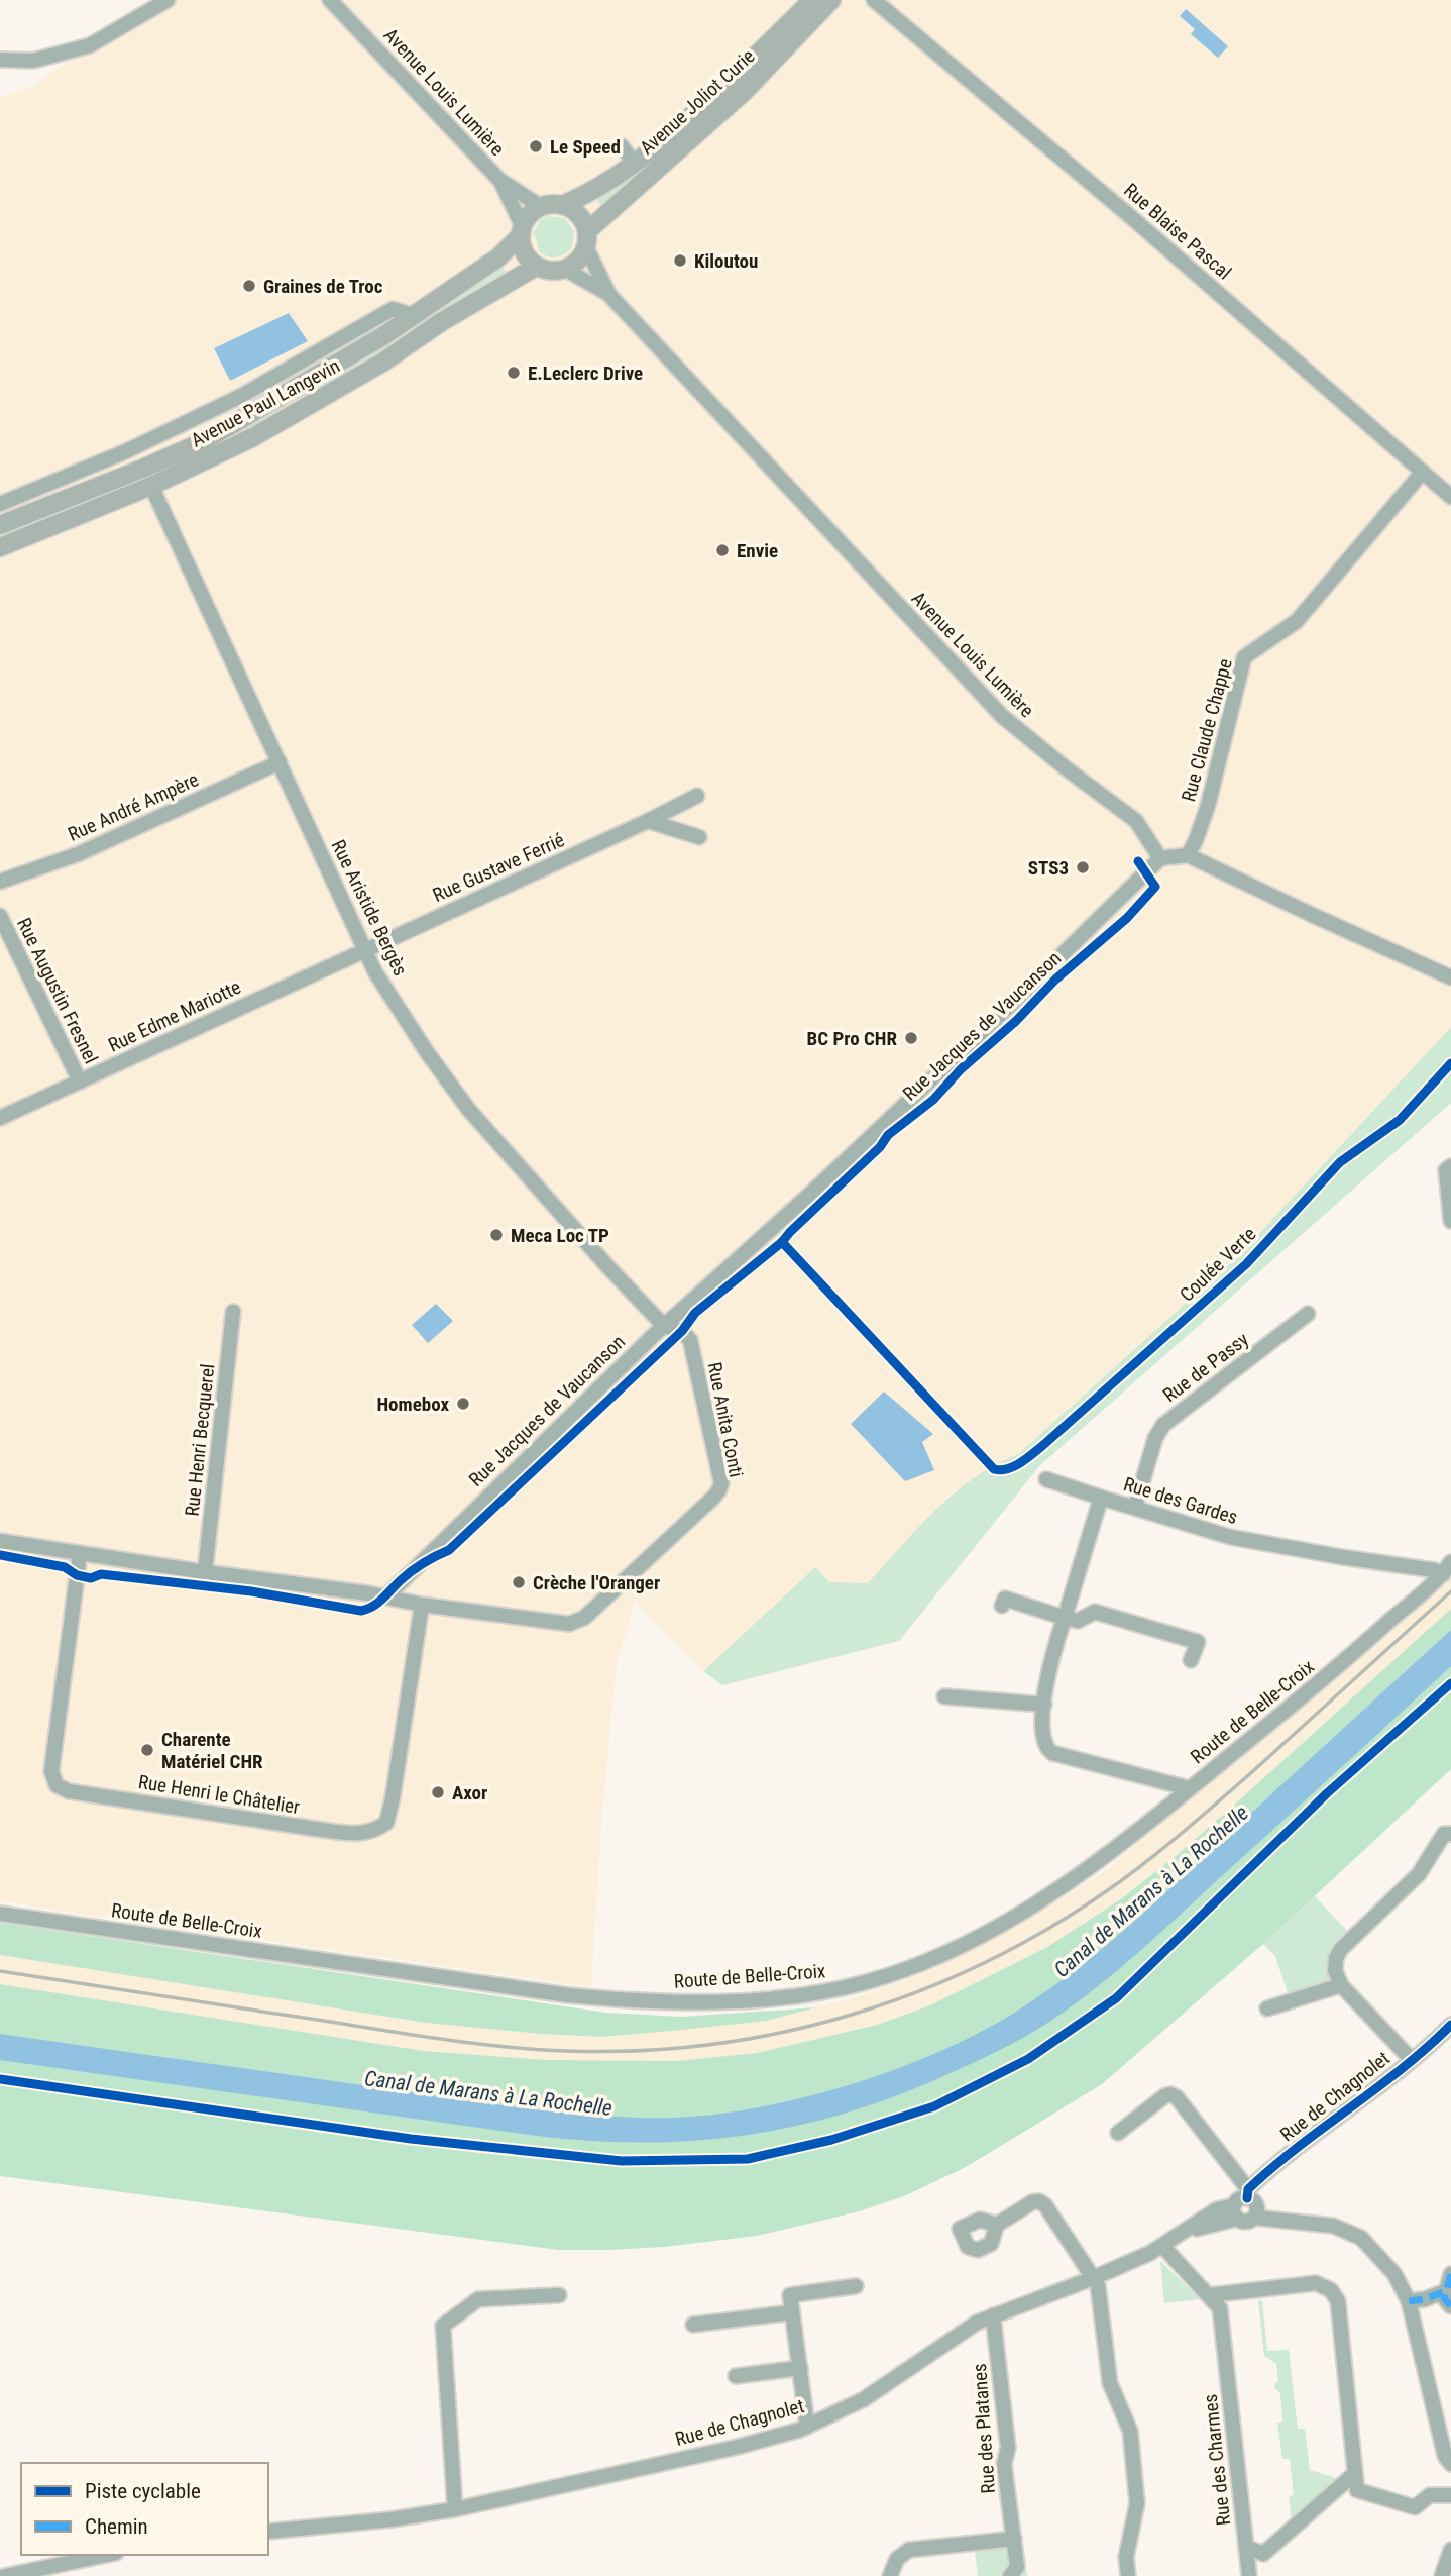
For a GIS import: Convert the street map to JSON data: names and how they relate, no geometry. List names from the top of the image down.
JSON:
{
  "streets": {
    "main road": ["Avenue Joliot Curie", "Avenue Paul Langevin"],
    "street": [
      "Avenue Louis Lumière",
      "Rue Blaise Pascal",
      "Rue Claude Chappe",
      "Rue André Ampère",
      "Rue Gustave Ferrié",
      "Rue Aristide Bergès",
      "Rue Augustin Fresnel",
      "Rue Edme Mariotte",
      "Rue Jacques de Vaucanson",
      "Rue de Passy",
      "Rue Anita Conti",
      "Rue Henri Becquerel",
      "Rue des Gardes",
      "Route de Belle-Croix",
      "Rue Henri le Châtelier",
      "Rue de Chagnolet",
      "Rue des Platanes",
      "Rue des Charmes"
    ],
    "cycle path": ["Coulée Verte"]
  },
  "crossings": [
    ["Avenue Louis Lumière", "Avenue Joliot Curie"],
    ["Avenue Louis Lumière", "Avenue Paul Langevin"],
    ["Avenue Louis Lumière", "Rue Jacques de Vaucanson"],
    ["Avenue Joliot Curie", "Avenue Paul Langevin"],
    ["Rue Blaise Pascal", "Rue Claude Chappe"],
    ["Avenue Paul Langevin", "Rue Aristide Bergès"],
    ["Rue André Ampère", "Rue Aristide Bergès"],
    ["Rue Gustave Ferrié", "Rue Aristide Bergès"],
    ["Rue Gustave Ferrié", "Rue Edme Mariotte"],
    ["Rue Aristide Bergès", "Rue Edme Mariotte"],
    ["Rue Aristide Bergès", "Rue Jacques de Vaucanson"],
    ["Rue Aristide Bergès", "Rue Anita Conti"],
    ["Rue Augustin Fresnel", "Rue Edme Mariotte"],
    ["Rue Jacques de Vaucanson", "Rue Anita Conti"],
    ["Rue de Passy", "Rue des Gardes"],
    ["Rue Anita Conti", "Rue Henri le Châtelier"],
    ["Rue des Gardes", "Route de Belle-Croix"],
    ["Rue de Chagnolet", "Rue des Platanes"],
    ["Rue de Chagnolet", "Rue des Charmes"]
  ],
  "water": ["Canal de Marans à La Rochelle"],
  "places": [
    "Le Speed",
    "Kiloutou",
    "Graines de Troc",
    "E.Leclerc Drive",
    "Envie",
    "STS3",
    "BC Pro CHR",
    "Meca Loc TP",
    "Homebox",
    "Crèche l'Oranger",
    "Charente Matériel CHR",
    "Axor"
  ],
  "legend": ["Piste cyclable", "Chemin"]
}
